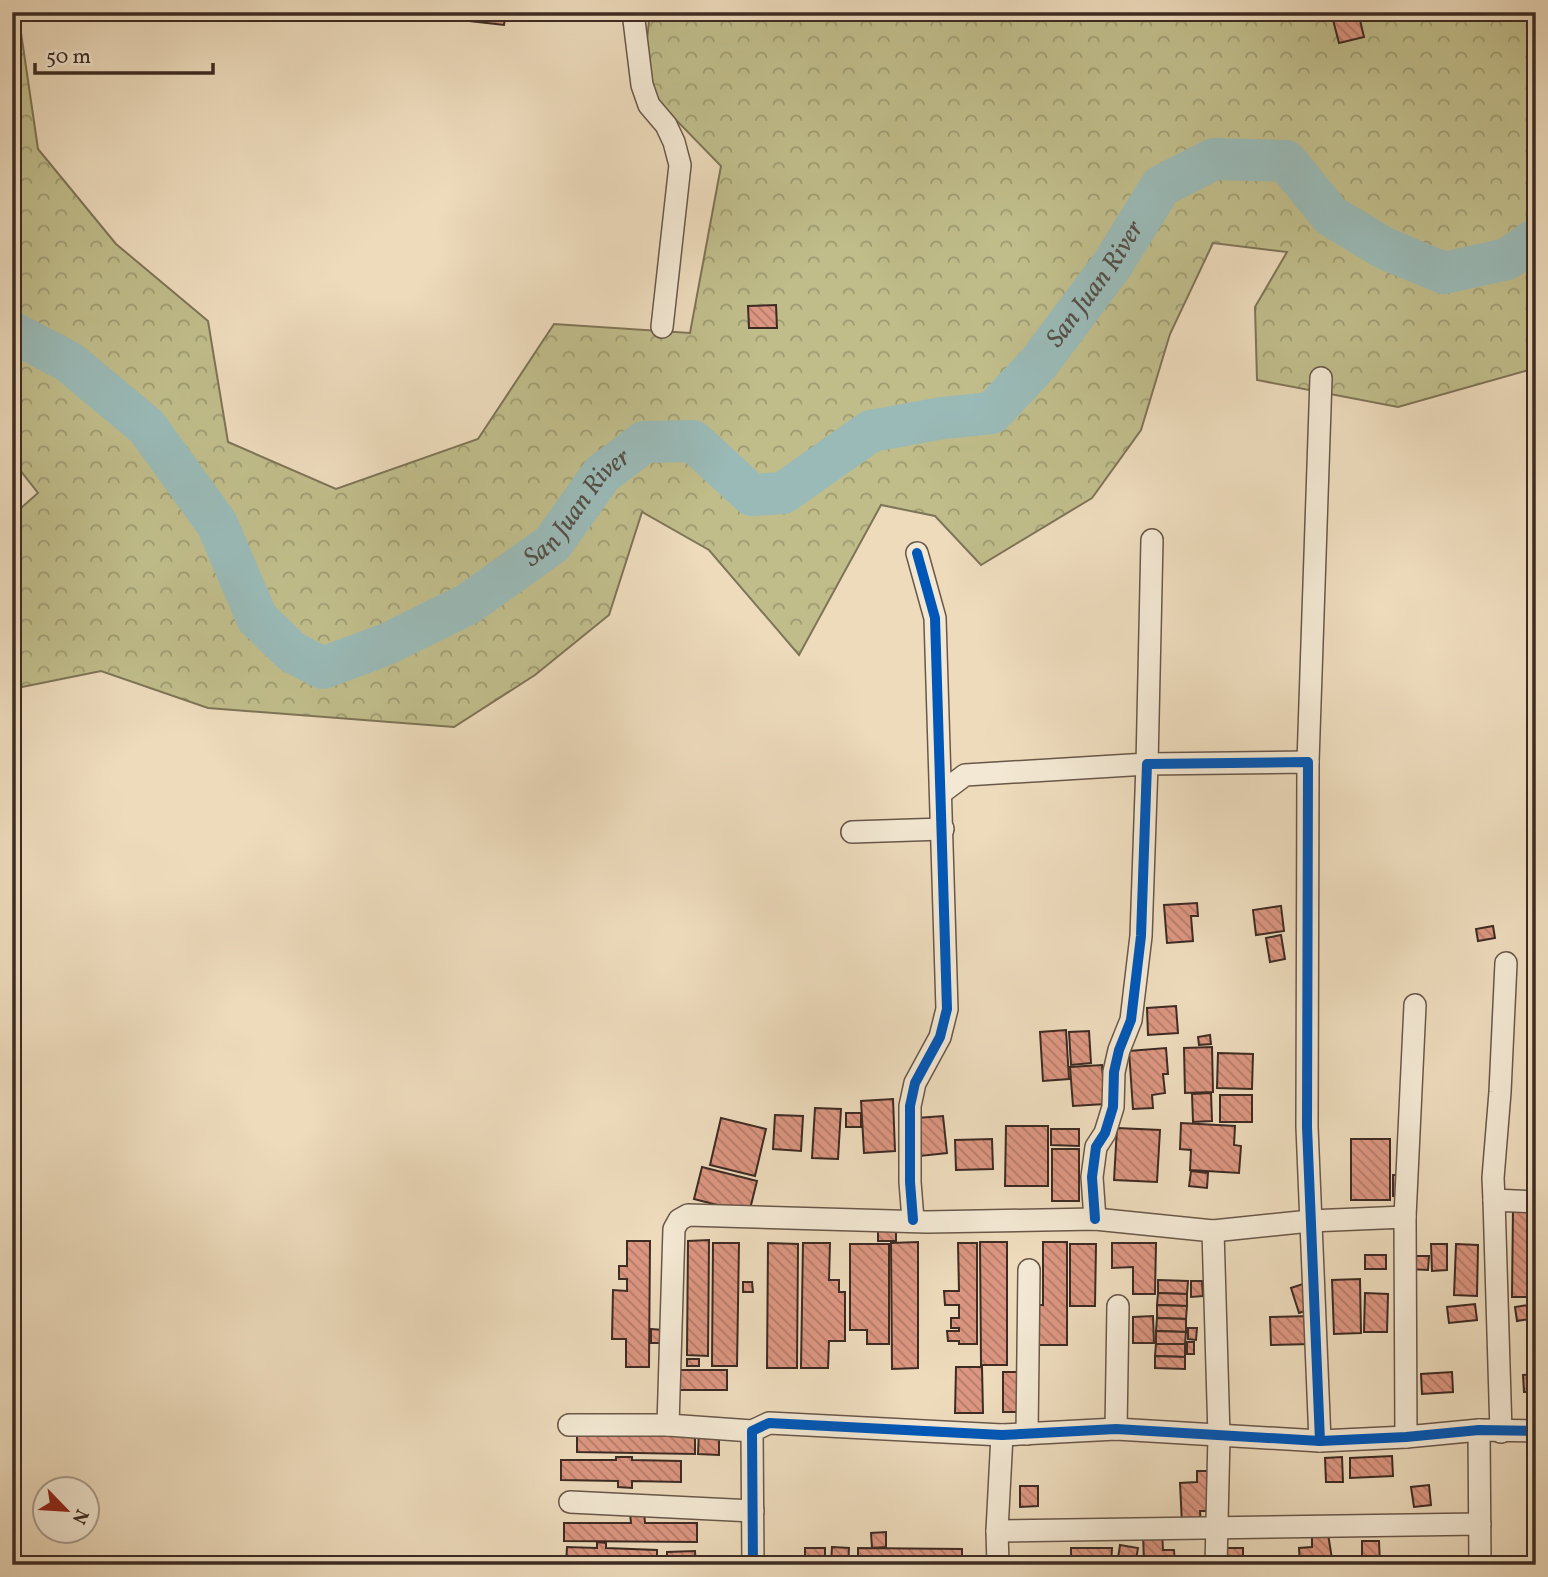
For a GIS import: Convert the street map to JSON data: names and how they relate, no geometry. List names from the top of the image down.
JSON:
{
  "water": ["San Juan River"],
  "scale_bar": "50 m",
  "north": "bottom right"
}
